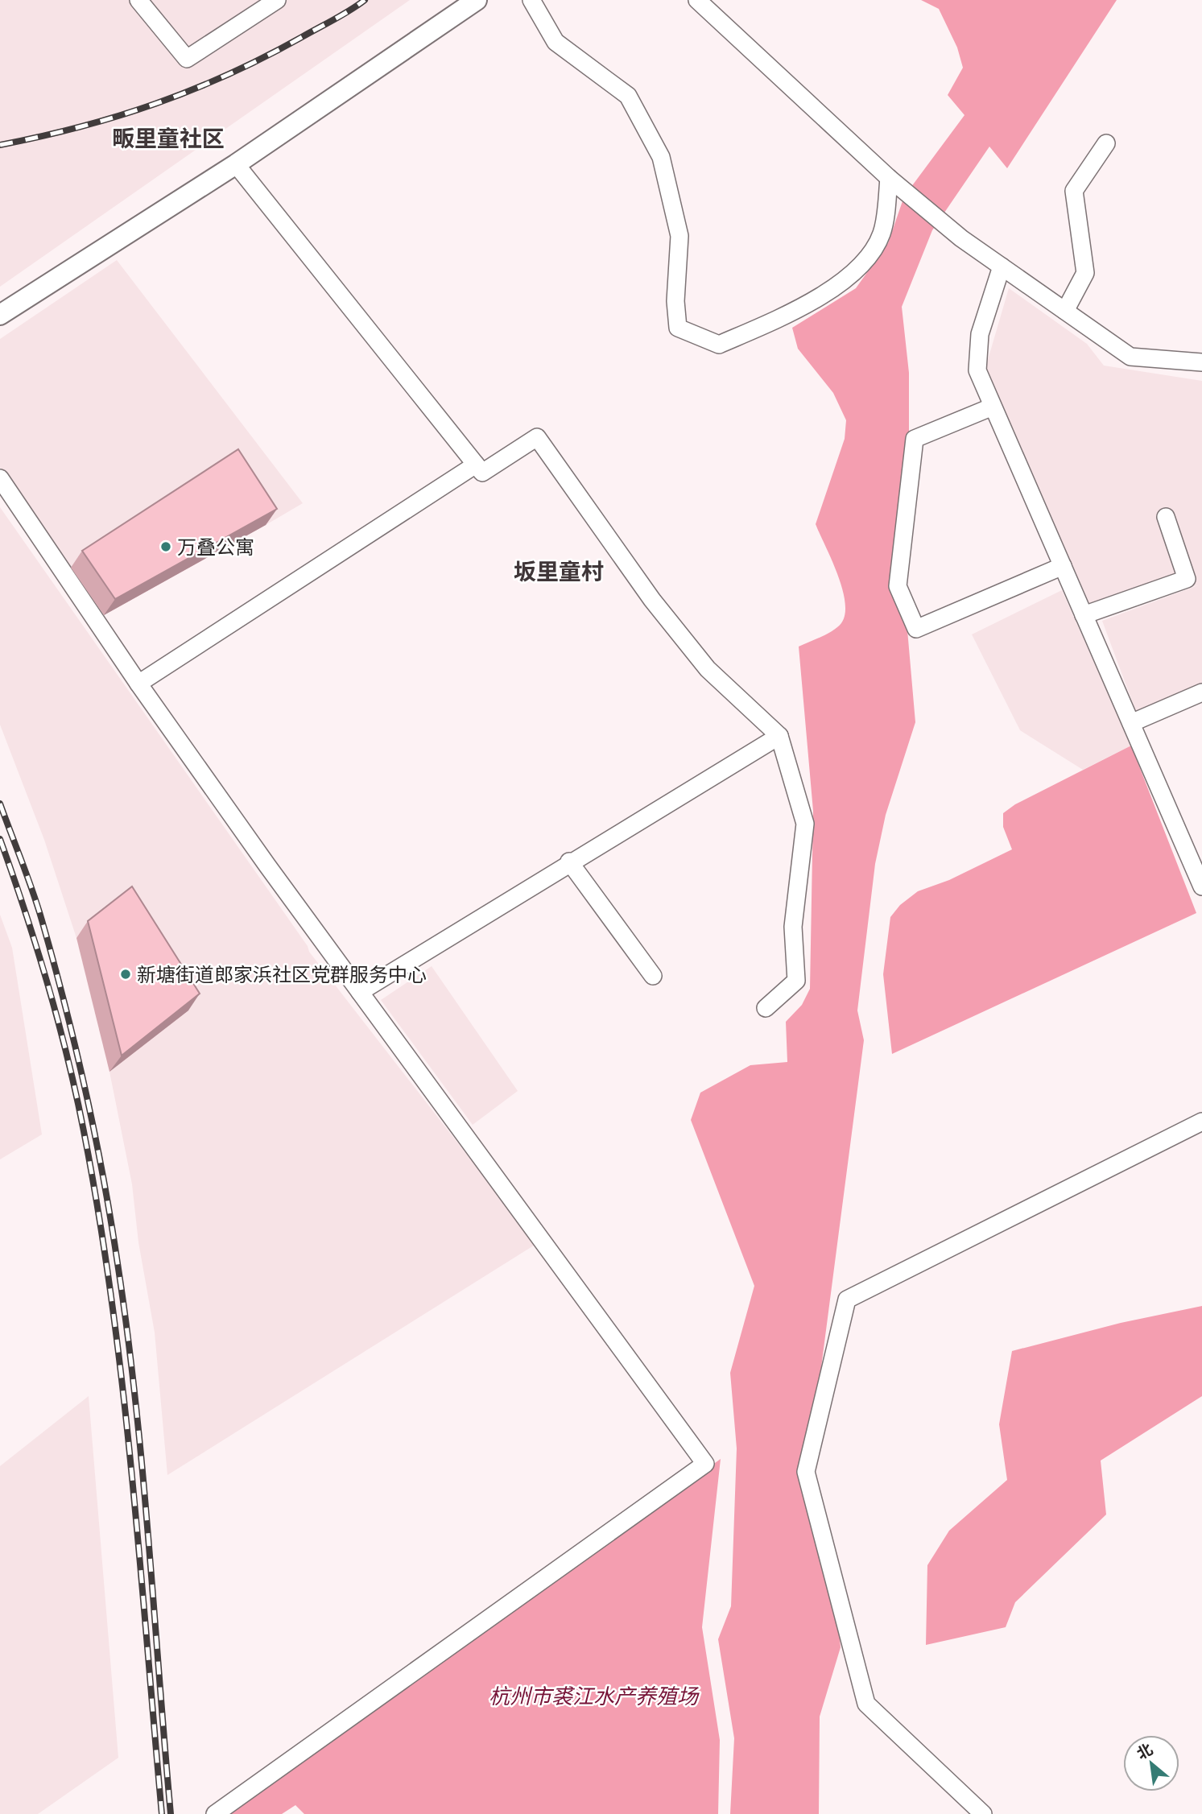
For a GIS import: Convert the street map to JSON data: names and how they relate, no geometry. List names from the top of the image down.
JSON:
{
  "districts": ["畈里童社区", "坂里童村"],
  "water": ["杭州市裘江水产养殖场"],
  "places": ["万叠公寓", "新塘街道郎家浜社区党群服务中心"],
  "north": "top left"
}
